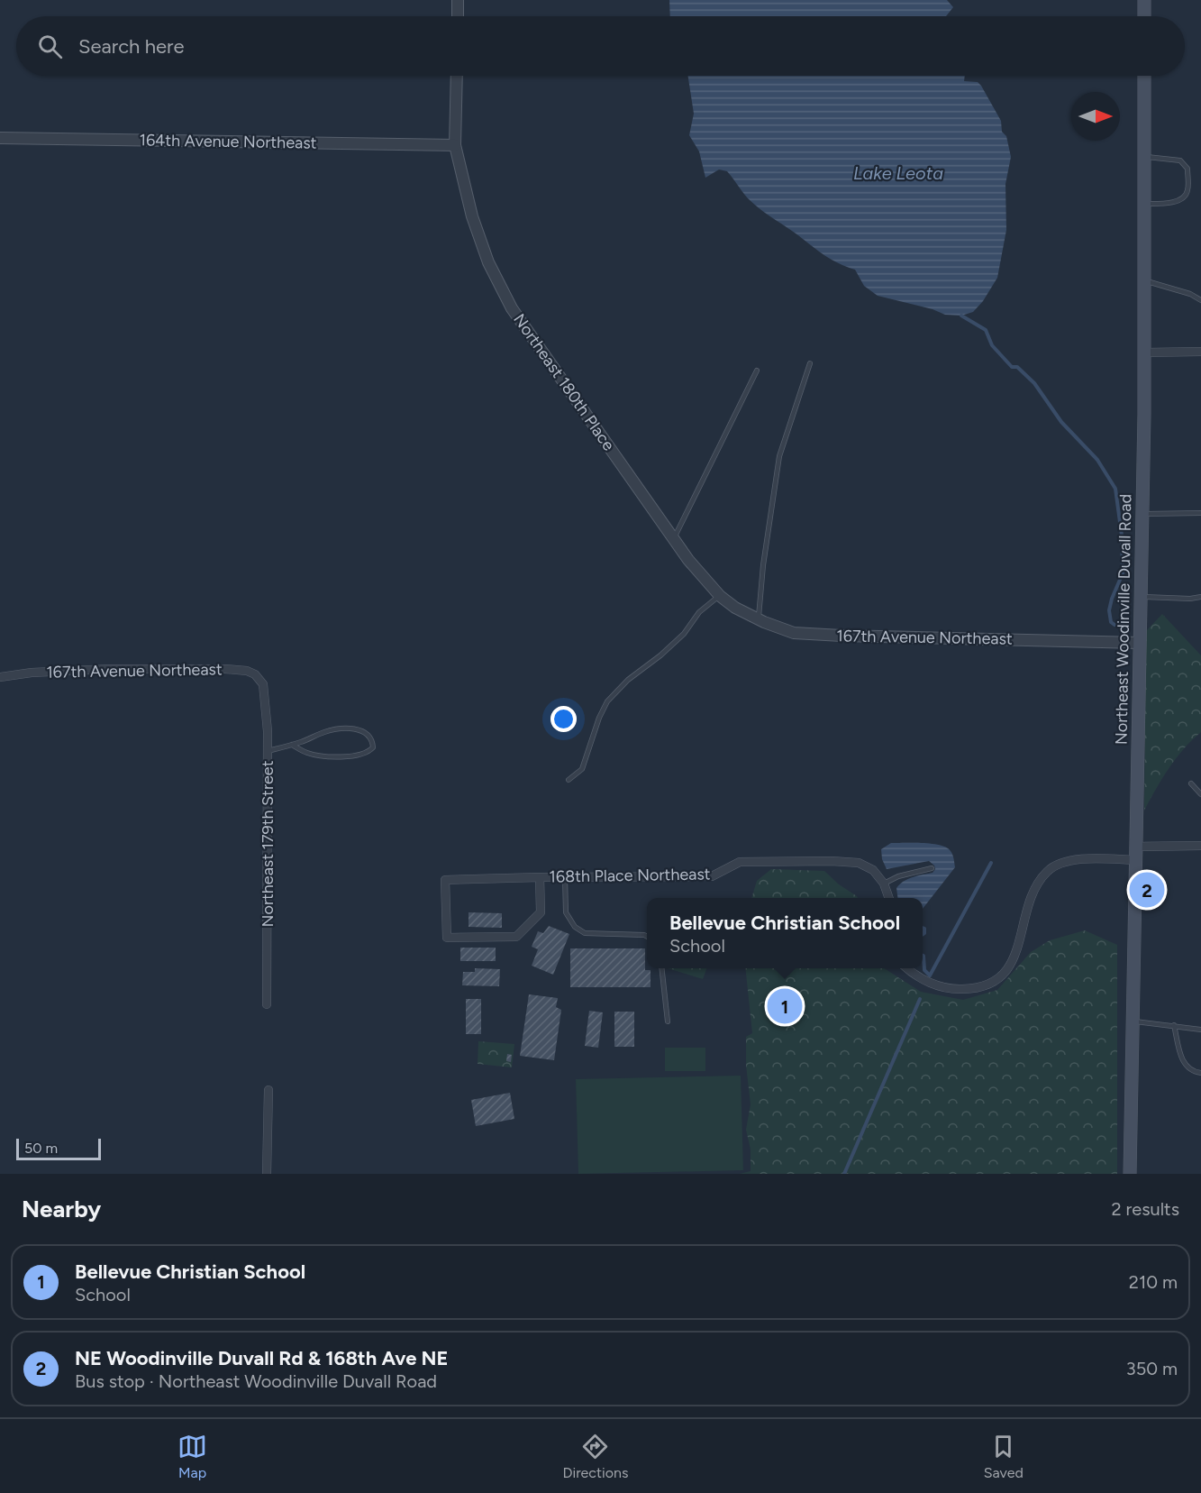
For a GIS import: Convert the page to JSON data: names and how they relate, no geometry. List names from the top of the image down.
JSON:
{
  "streets": {
    "main road": ["Northeast Woodinville Duvall Road"],
    "street": [
      "164th Avenue Northeast",
      "Northeast 180th Place",
      "167th Avenue Northeast",
      "Northeast 179th Street",
      "168th Place Northeast"
    ]
  },
  "crossings": [
    ["164th Avenue Northeast", "Northeast 180th Place"],
    ["Northeast 180th Place", "167th Avenue Northeast"],
    ["Northeast Woodinville Duvall Road", "167th Avenue Northeast"],
    ["167th Avenue Northeast", "Northeast 179th Street"]
  ],
  "water": ["Lake Leota"],
  "scale_bar": "50 m",
  "north": "right",
  "page": {
    "search": "Search here",
    "pins": ["2", "1"],
    "popup": ["Bellevue Christian School", "School"],
    "scale": "50 m",
    "heading": ["Nearby", "2 results"],
    "list": [
      {
        "mark": "1",
        "name": "Bellevue Christian School",
        "note": "School",
        "value": "210 m"
      },
      {
        "mark": "2",
        "name": "NE Woodinville Duvall Rd & 168th Ave NE",
        "note": "Bus stop · Northeast Woodinville Duvall Road",
        "value": "350 m"
      }
    ],
    "nav": ["Map", "Directions", "Saved"]
  }
}
